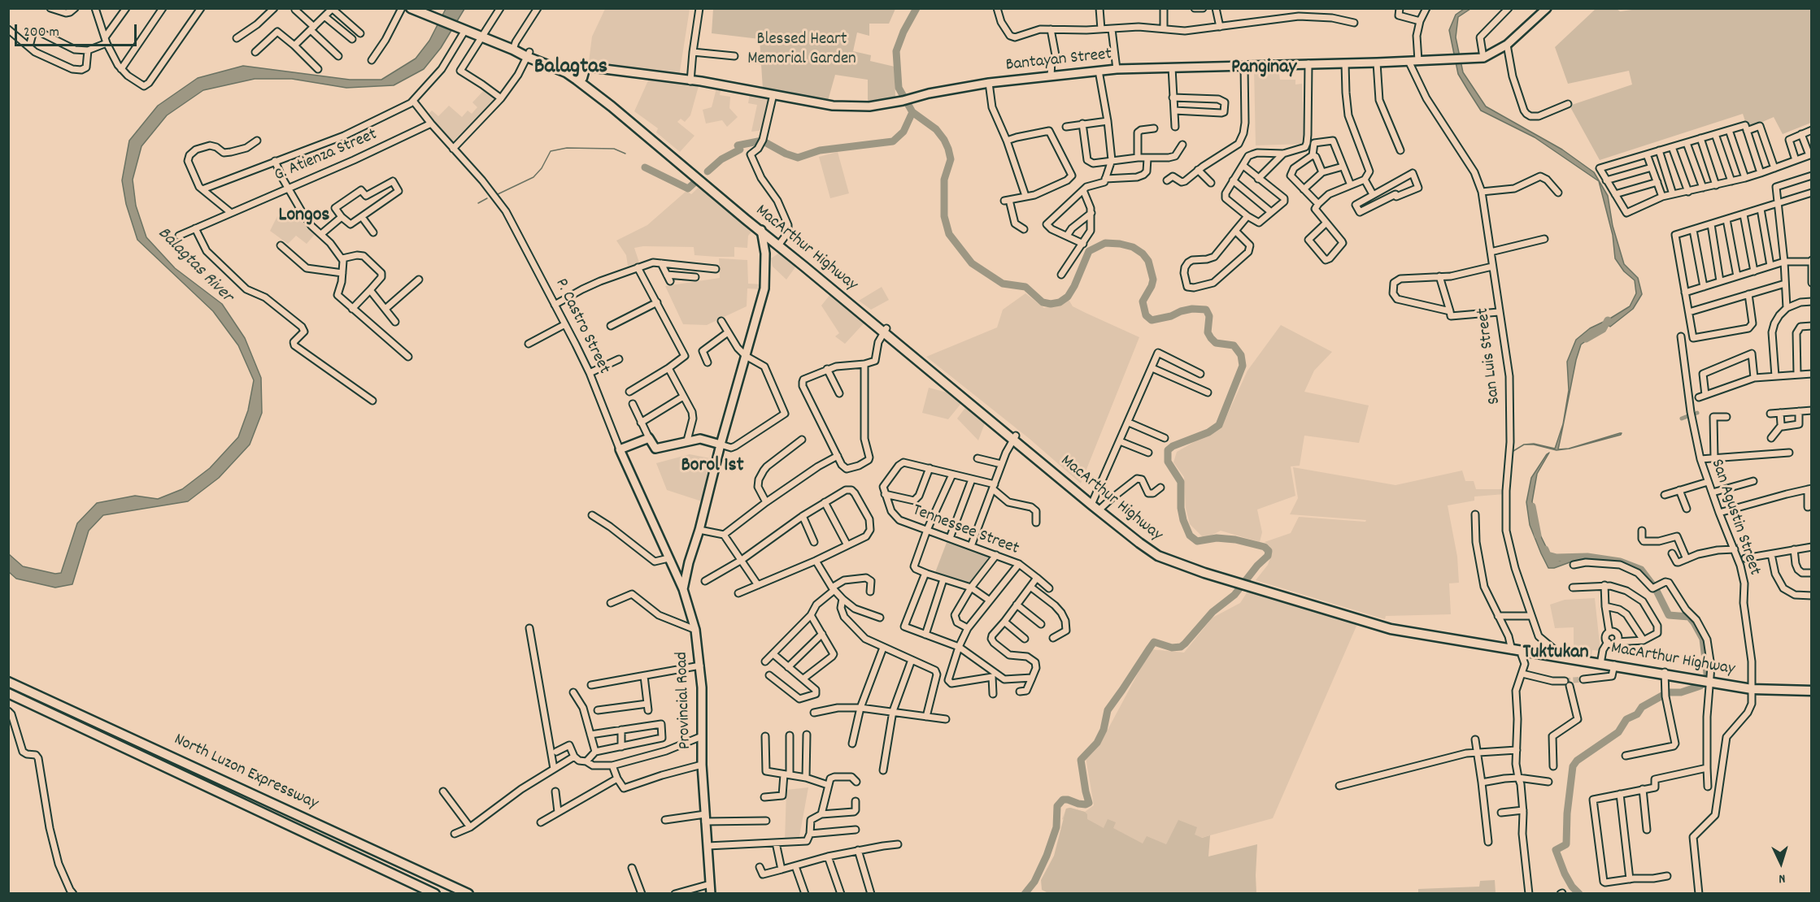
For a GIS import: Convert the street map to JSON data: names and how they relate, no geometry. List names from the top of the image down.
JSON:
{
  "streets": {
    "highway": ["MacArthur Highway", "North Luzon Expressway"],
    "main road": ["Bantayan Street", "P. Castro Street", "Provincial Road"],
    "street": [
      "G. Atienza Street",
      "San Luis Street",
      "San Agustin Street",
      "Tennessee Street"
    ]
  },
  "crossings": [
    ["Bantayan Street", "MacArthur Highway"],
    ["Bantayan Street", "San Luis Street"],
    ["G. Atienza Street", "P. Castro Street"],
    ["MacArthur Highway", "San Luis Street"],
    ["MacArthur Highway", "San Agustin Street"],
    ["MacArthur Highway", "Provincial Road"],
    ["P. Castro Street", "Provincial Road"]
  ],
  "districts": [
    "Balagtas",
    "Panginay",
    "Longos",
    "Borol 1st",
    "Tuktukan"
  ],
  "water": ["Balagtas River"],
  "parks": ["Blessed Heart Memorial Garden"],
  "scale_bar": "200 m",
  "north": "bottom"
}
